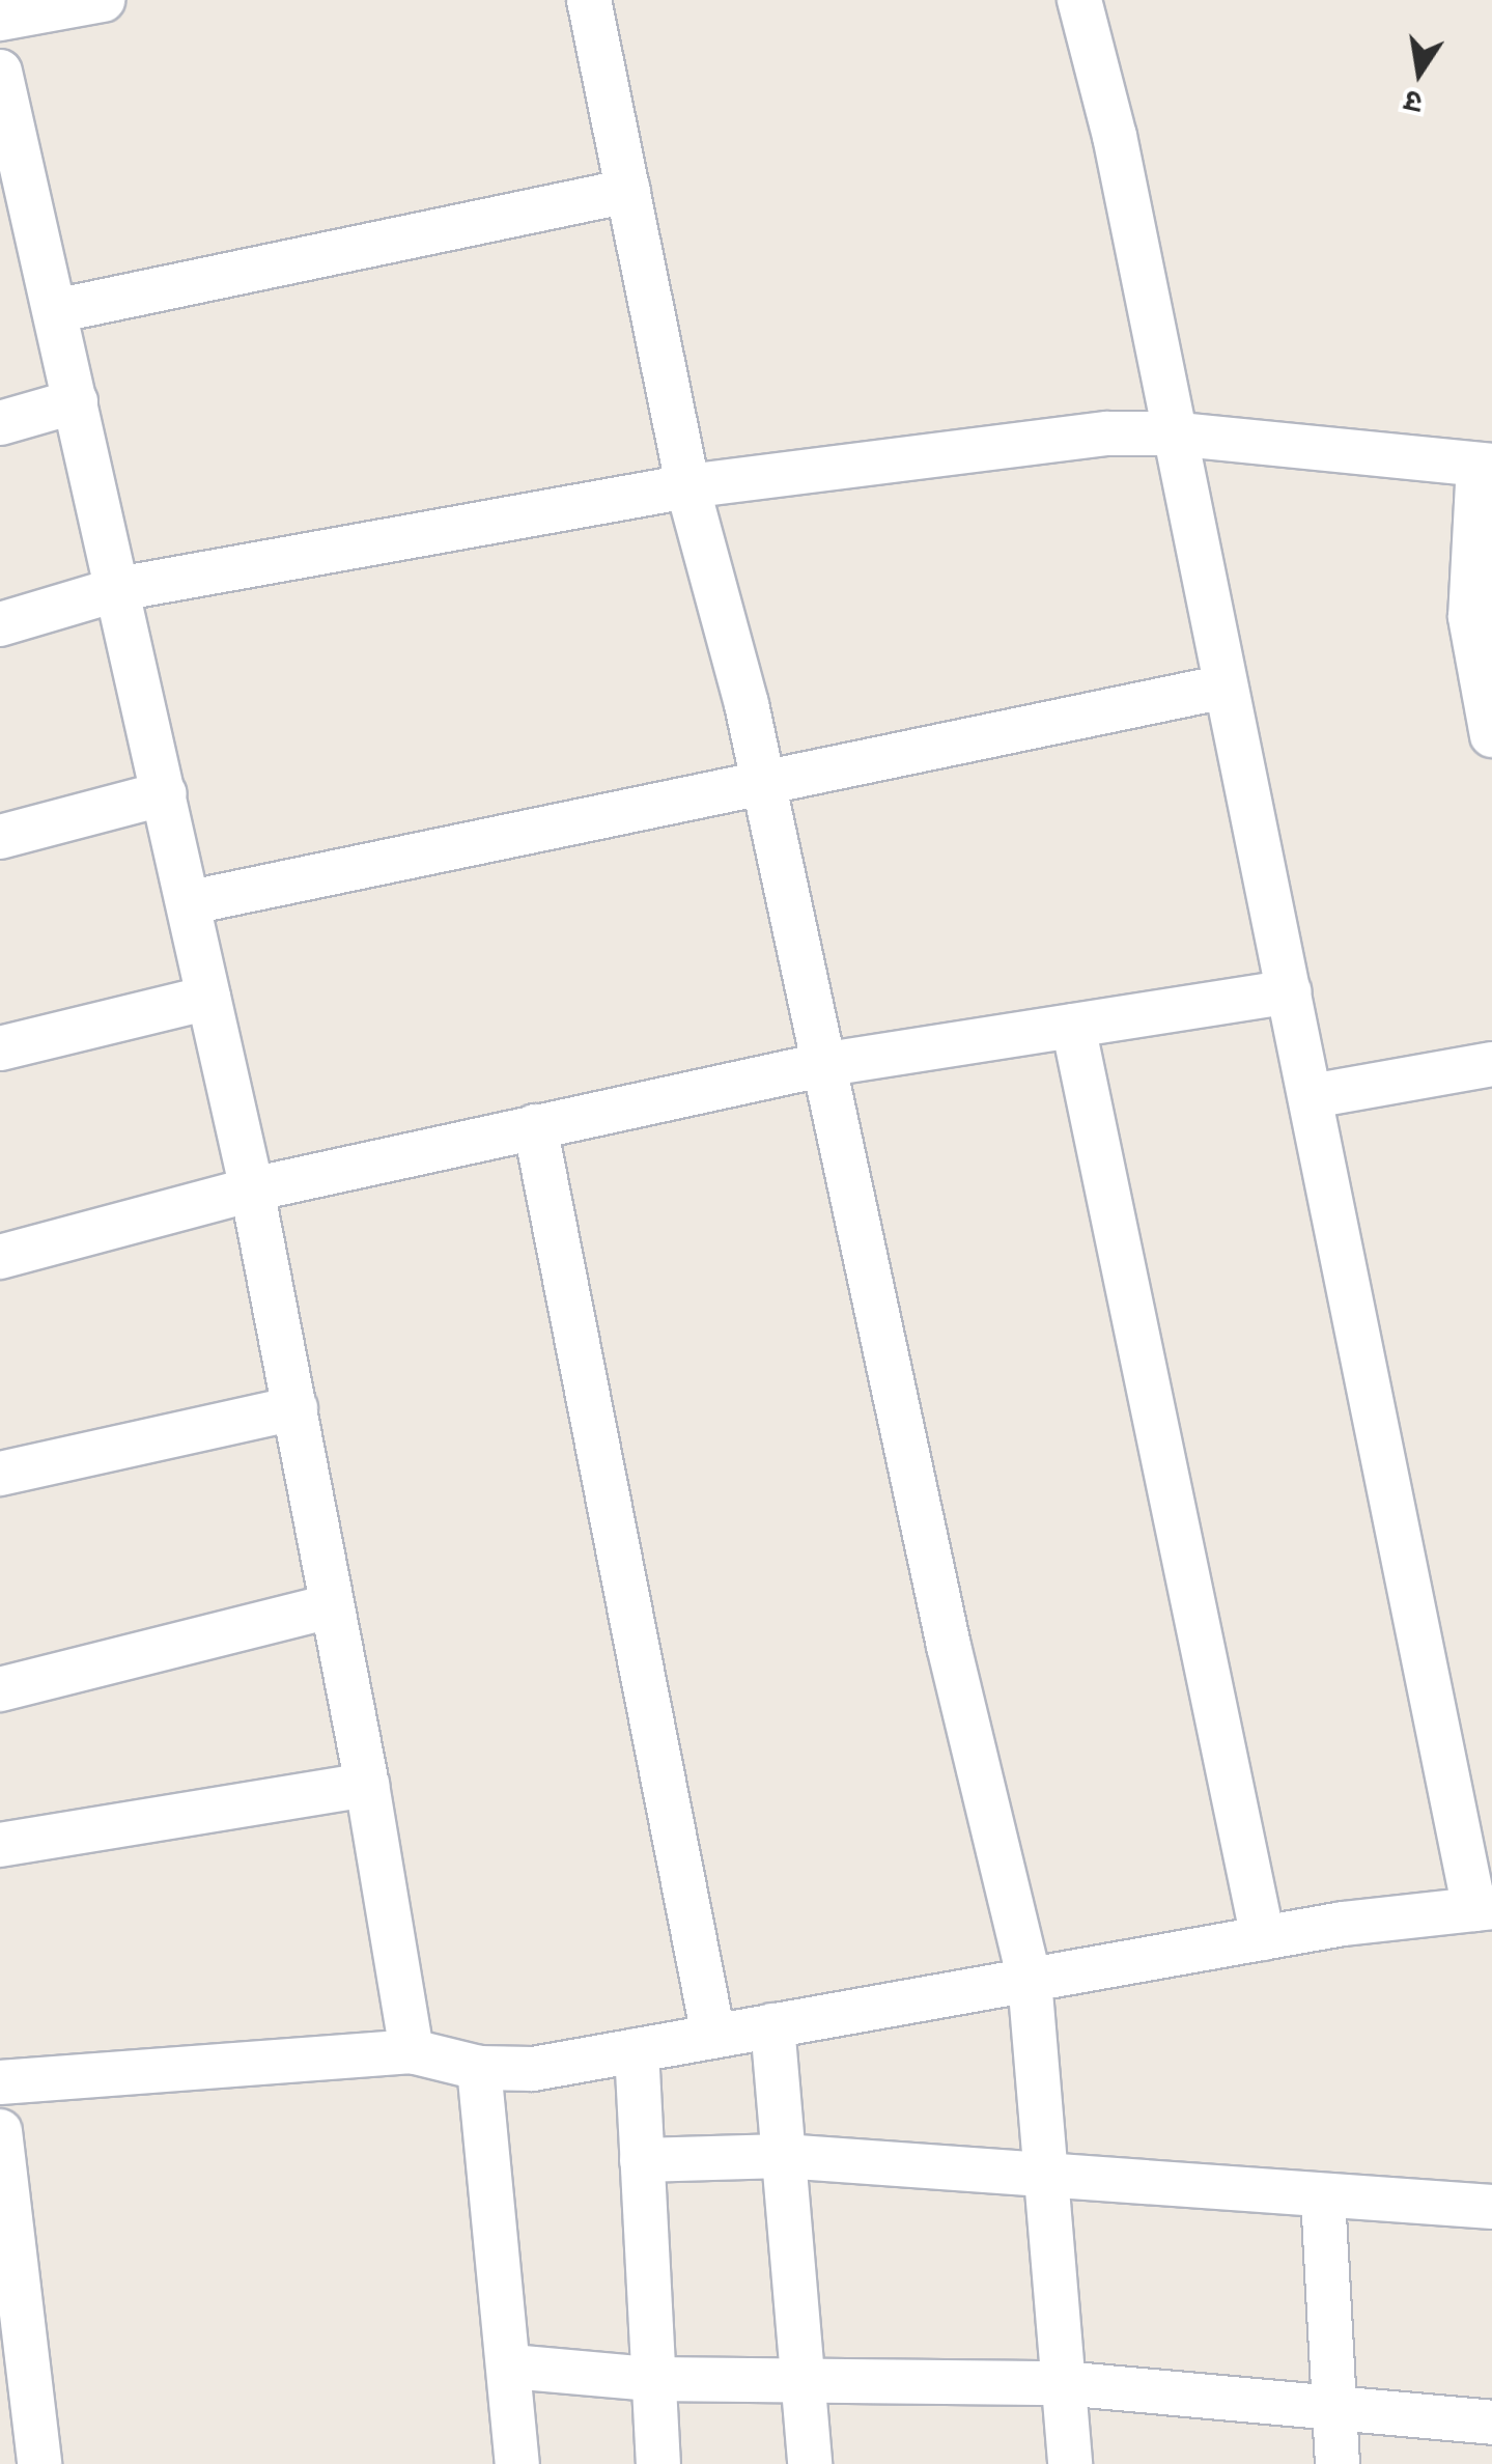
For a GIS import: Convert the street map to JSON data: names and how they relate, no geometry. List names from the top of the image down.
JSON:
{
  "north": "bottom"
}
